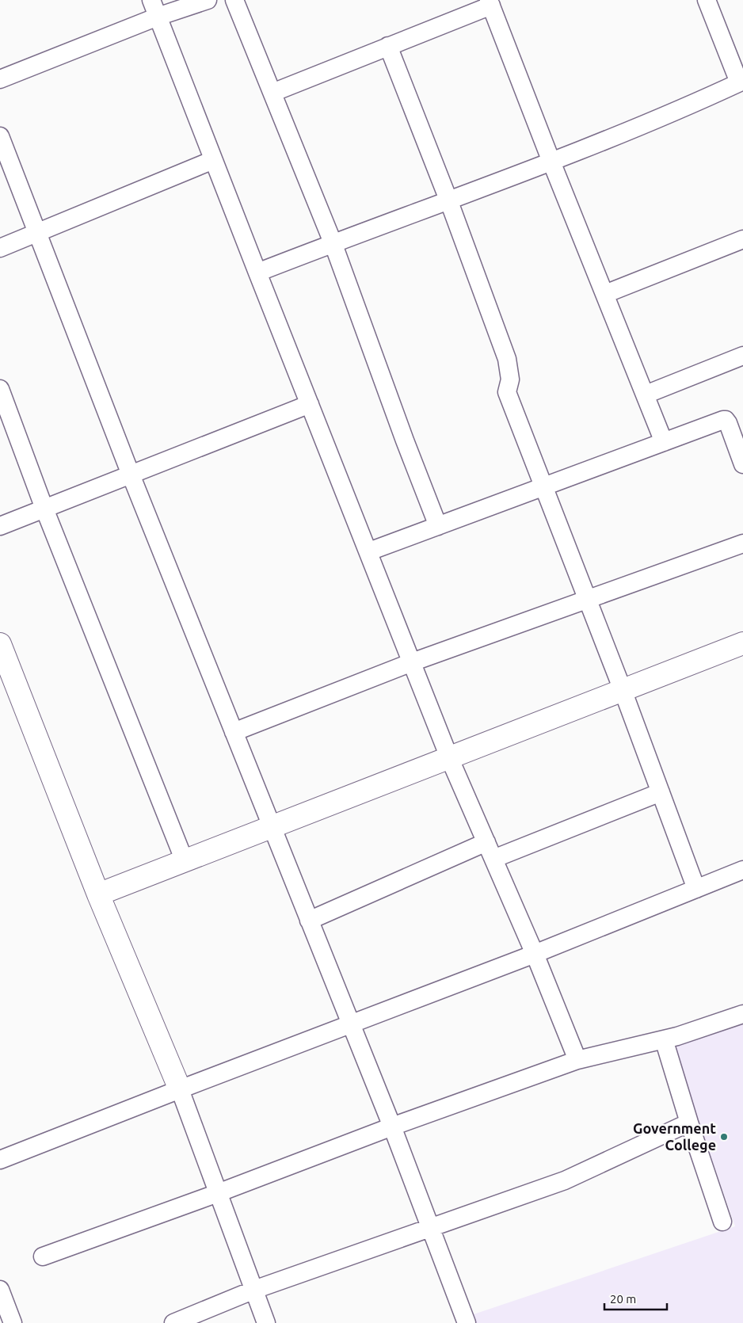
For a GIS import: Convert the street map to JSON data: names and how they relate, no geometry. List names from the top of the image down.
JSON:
{
  "places": ["Government College"],
  "scale_bar": "20 m"
}
